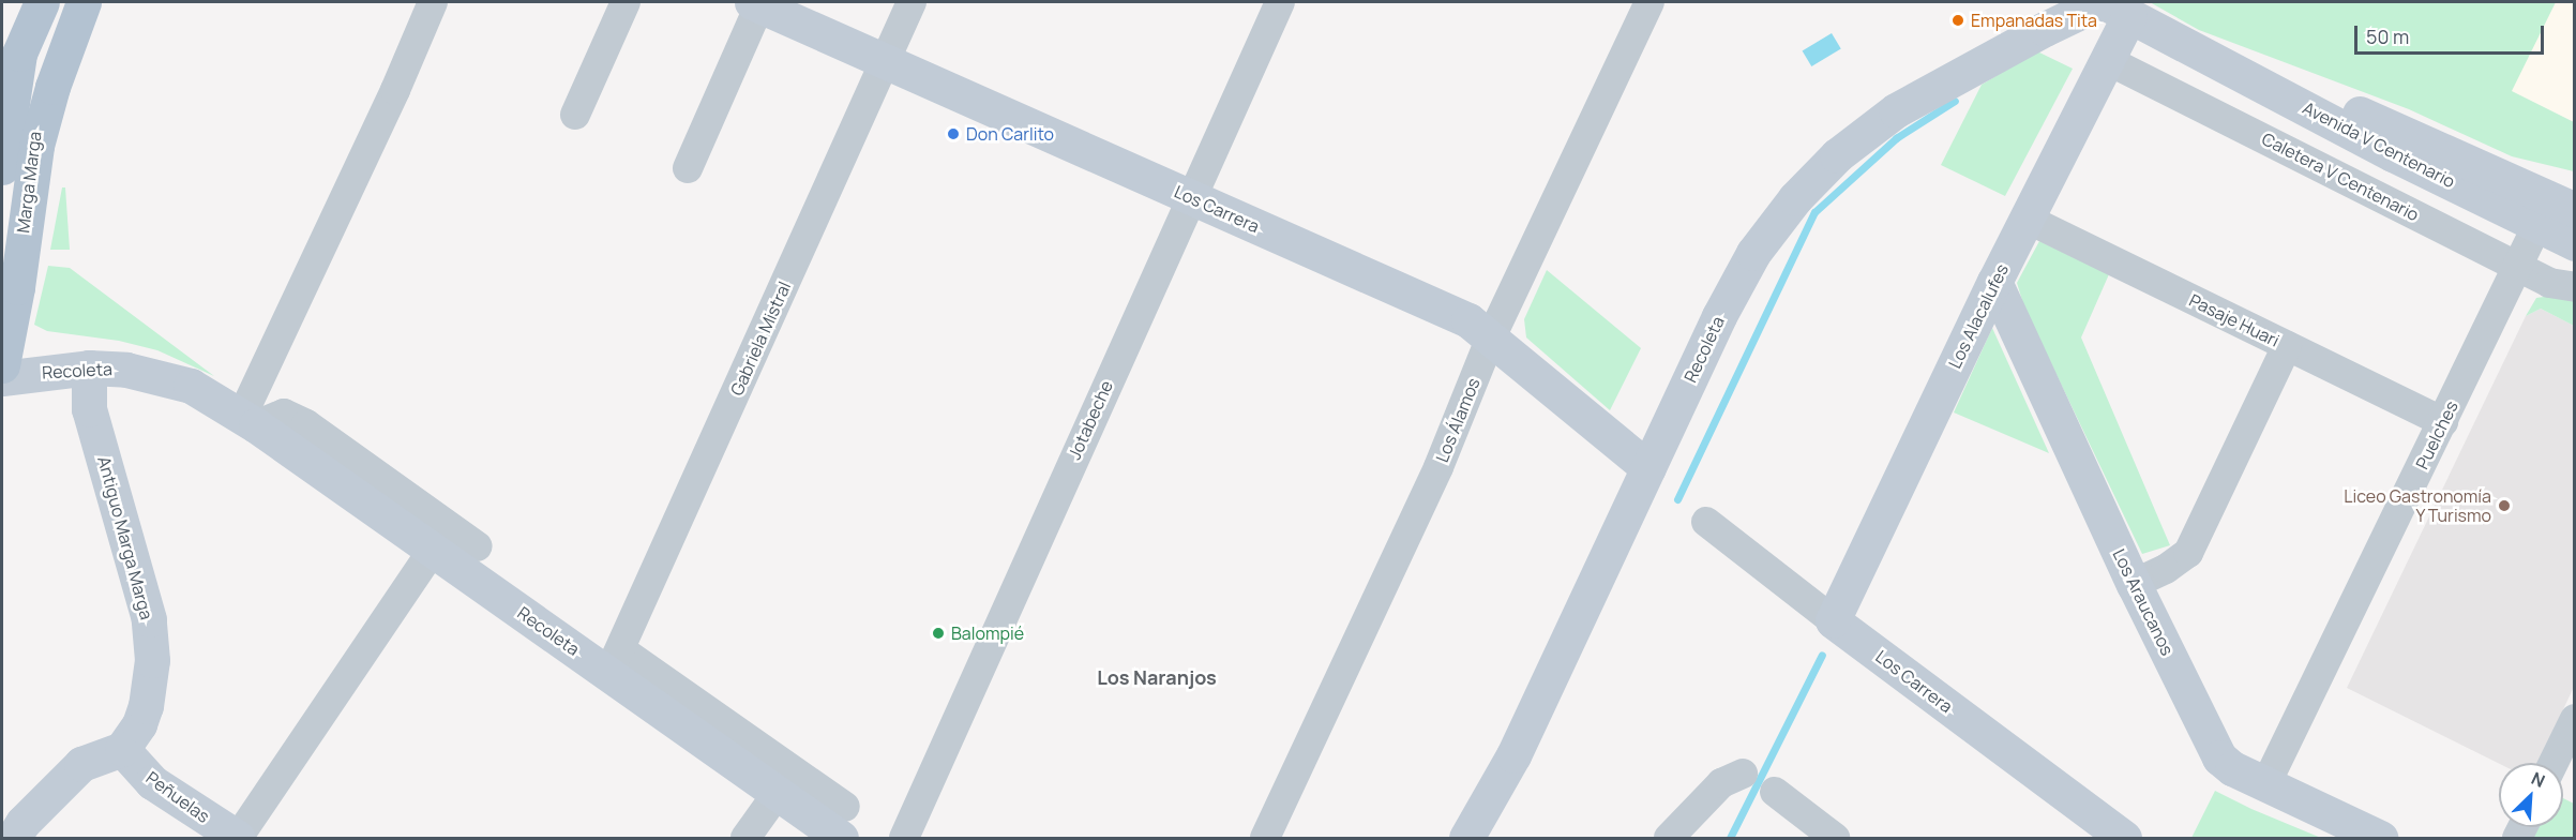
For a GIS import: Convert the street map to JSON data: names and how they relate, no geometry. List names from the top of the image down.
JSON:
{
  "streets": {
    "main road": ["Marga Marga"],
    "street": [
      "Avenida V Centenario",
      "Caletera V Centenario",
      "Los Carrera",
      "Los Alacalufes",
      "Pasaje Huari",
      "Gabriela Mistral",
      "Recoleta",
      "Jotabeche",
      "Los Álamos",
      "Puelches",
      "Antiguo Marga Marga",
      "Los Araucanos",
      "Peñuelas"
    ]
  },
  "crossings": [
    ["Avenida V Centenario", "Los Alacalufes"],
    ["Avenida V Centenario", "Recoleta"],
    ["Avenida V Centenario", "Puelches"],
    ["Caletera V Centenario", "Los Alacalufes"],
    ["Caletera V Centenario", "Puelches"],
    ["Los Carrera", "Los Alacalufes"],
    ["Los Carrera", "Gabriela Mistral"],
    ["Los Carrera", "Recoleta"],
    ["Los Carrera", "Jotabeche"],
    ["Los Carrera", "Los Álamos"],
    ["Los Alacalufes", "Pasaje Huari"],
    ["Los Alacalufes", "Recoleta"],
    ["Los Alacalufes", "Los Araucanos"],
    ["Pasaje Huari", "Puelches"],
    ["Gabriela Mistral", "Recoleta"],
    ["Recoleta", "Antiguo Marga Marga"],
    ["Puelches", "Los Araucanos"],
    ["Antiguo Marga Marga", "Peñuelas"]
  ],
  "districts": ["Los Naranjos"],
  "places": [
    "Empanadas Tita",
    "Don Carlito",
    "Liceo Gastronomía Y Turismo",
    "Balompié"
  ],
  "scale_bar": "50 m",
  "north": "top right"
}
